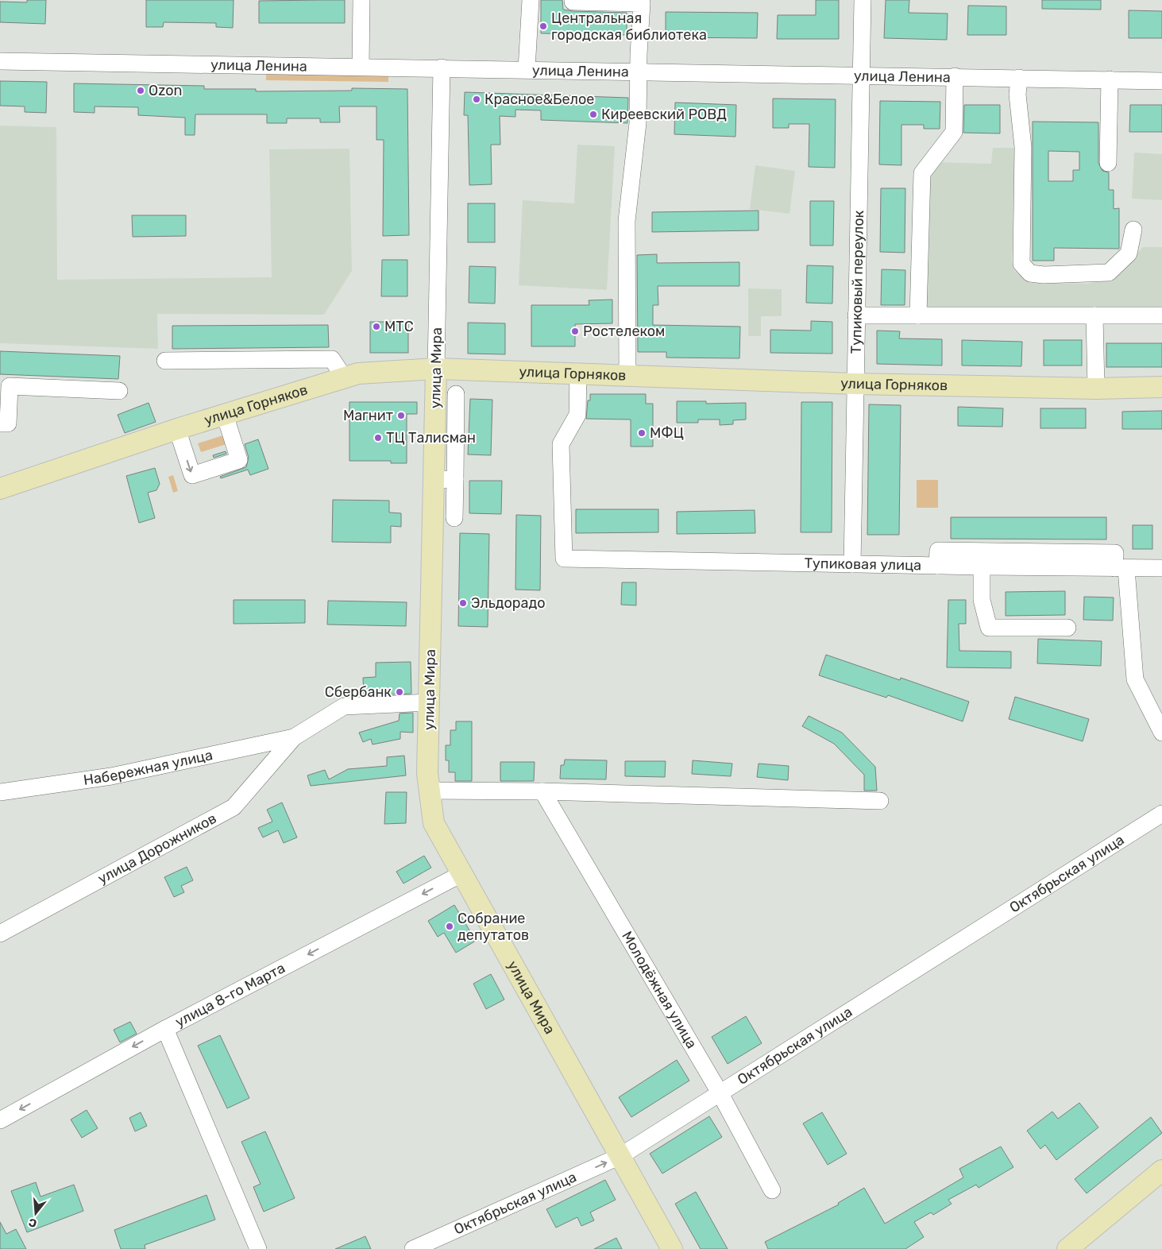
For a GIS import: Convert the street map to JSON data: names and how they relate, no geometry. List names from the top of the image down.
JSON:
{
  "streets": {
    "main road": ["улица Мира", "улица Горняков"],
    "street": [
      "улица Ленина",
      "Тупиковый переулок",
      "Тупиковая улица",
      "Набережная улица",
      "улица Дорожников",
      "Октябрьская улица",
      "Молодёжная улица",
      "улица 8-го Марта"
    ]
  },
  "crossings": [
    ["улица Ленина", "Тупиковый переулок"],
    ["улица Ленина", "улица Мира"],
    ["Тупиковый переулок", "улица Горняков"],
    ["Тупиковый переулок", "Тупиковая улица"],
    ["улица Мира", "улица Горняков"],
    ["улица Мира", "Октябрьская улица"],
    ["улица Мира", "улица 8-го Марта"],
    ["улица Горняков", "Тупиковая улица"],
    ["Набережная улица", "улица Дорожников"],
    ["Октябрьская улица", "Молодёжная улица"]
  ],
  "one_way": ["улица 8-го Марта"],
  "places": [
    "Центральная городская библиотека",
    "Ozon",
    "Красное&Белое",
    "Киреевский РОВД",
    "МТС",
    "Ростелеком",
    "Магнит",
    "МФЦ",
    "ТЦ Талисман",
    "Эльдорадо",
    "Сбербанк",
    "Собрание депутатов"
  ],
  "north": "bottom"
}
